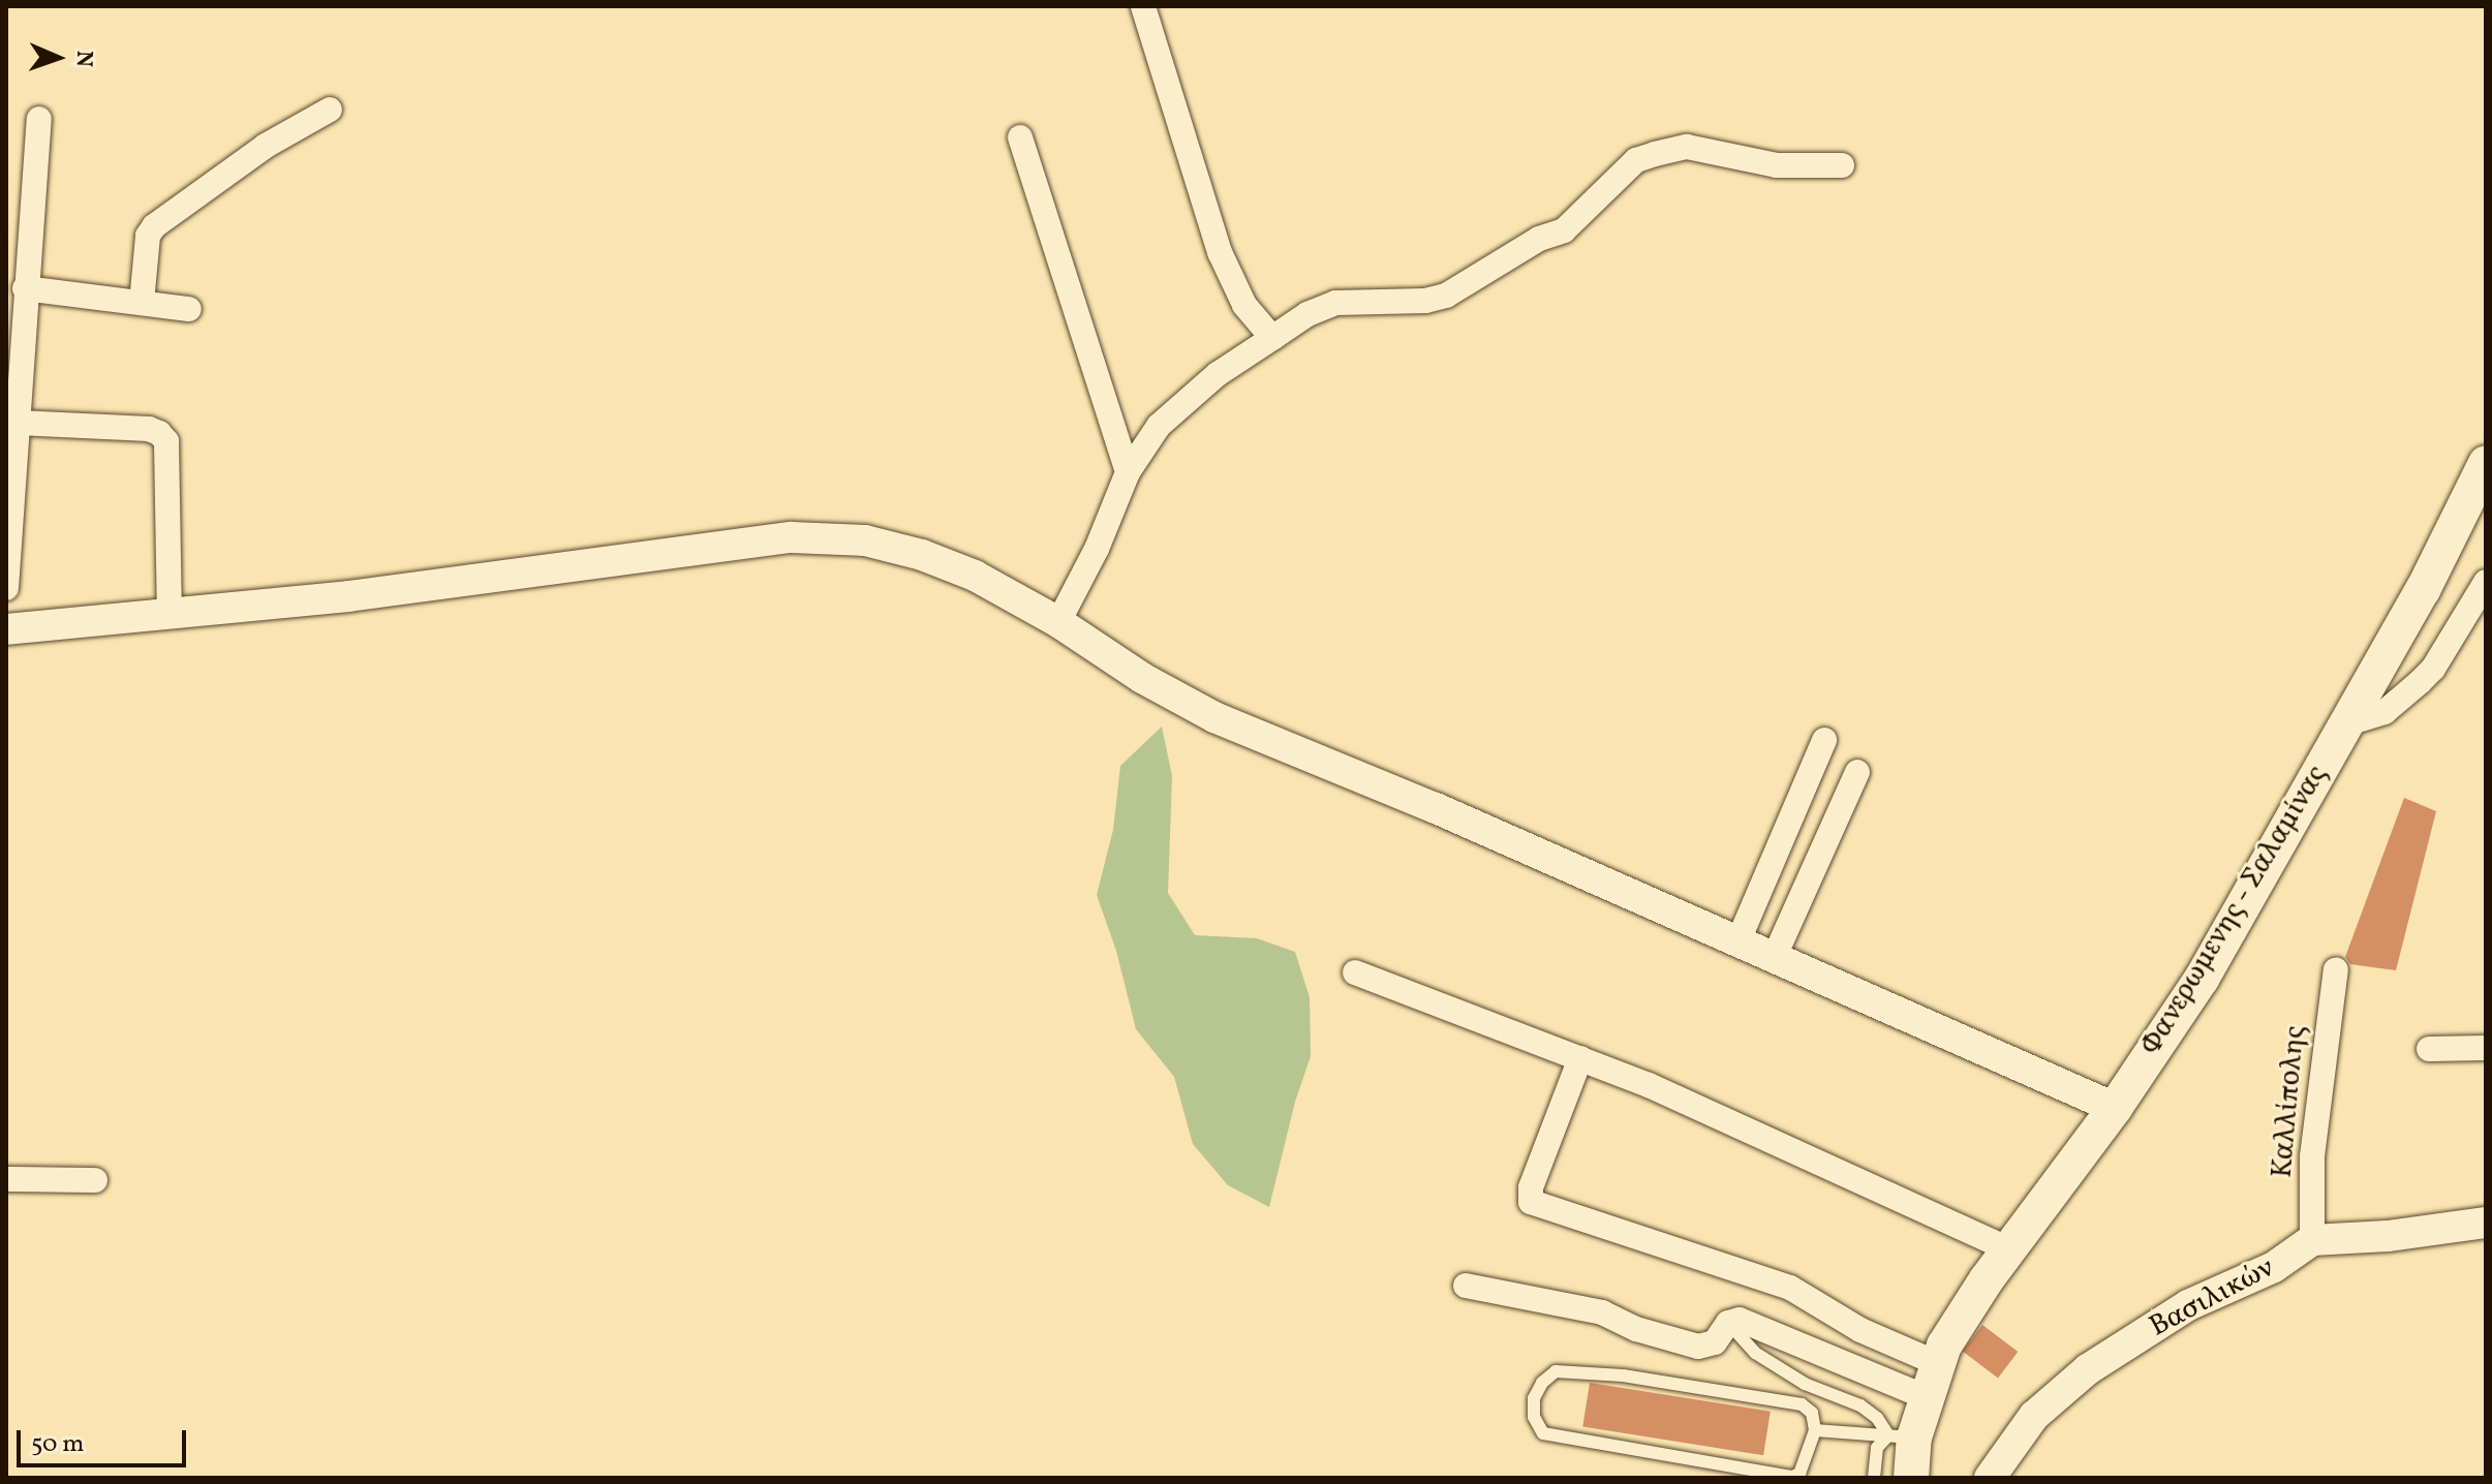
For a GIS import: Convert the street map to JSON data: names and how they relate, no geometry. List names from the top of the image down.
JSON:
{
  "streets": {
    "main road": ["Φανερωμενης - Σαλαμίνας"],
    "street": ["Καλλίπολης", "Βασιλικών"]
  },
  "crossings": [
    ["Καλλίπολης", "Βασιλικών"]
  ],
  "scale_bar": "50 m",
  "north": "right"
}
